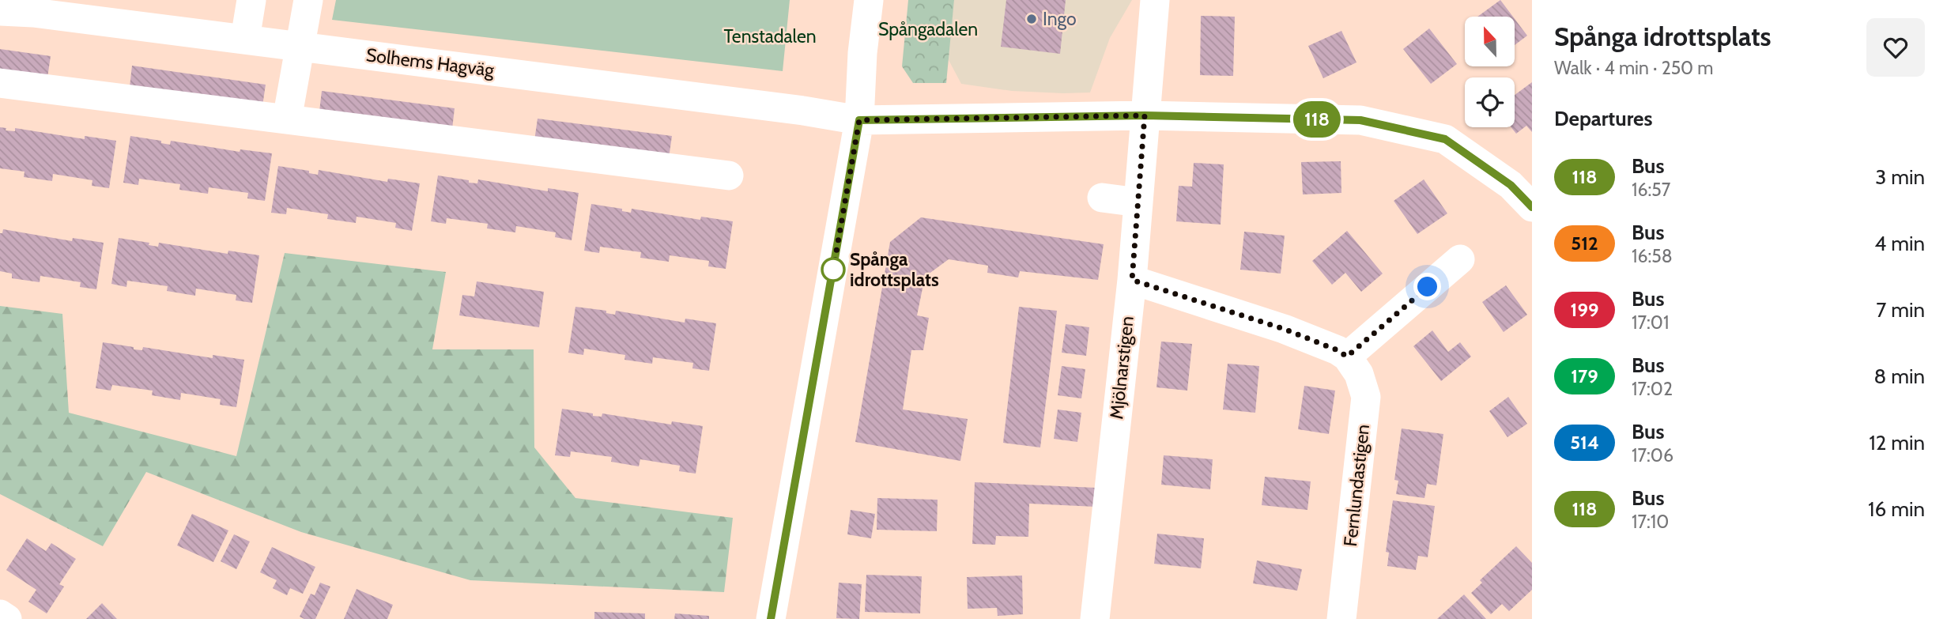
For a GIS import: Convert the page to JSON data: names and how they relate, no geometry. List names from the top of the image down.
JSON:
{
  "streets": {
    "street": ["Solhems Hagväg", "Mjölnarstigen", "Fernlundastigen"]
  },
  "crossings": [
    ["Solhems Hagväg", "Mjölnarstigen"]
  ],
  "parks": ["Spångadalen", "Tenstadalen"],
  "places": ["Ingo", "Spånga idrottsplats"],
  "lines": ["bus line 118"],
  "north": "top",
  "page": {
    "on_map": "118",
    "heading": [
      ["Spånga idrottsplats", "Walk · 4 min · 250 m"],
      "Departures"
    ],
    "list": [
      {
        "mark": "118",
        "name": "Bus",
        "note": "16:57",
        "value": "3 min"
      },
      {
        "mark": "512",
        "name": "Bus",
        "note": "16:58",
        "value": "4 min"
      },
      {
        "mark": "199",
        "name": "Bus",
        "note": "17:01",
        "value": "7 min"
      },
      {
        "mark": "179",
        "name": "Bus",
        "note": "17:02",
        "value": "8 min"
      },
      {
        "mark": "514",
        "name": "Bus",
        "note": "17:06",
        "value": "12 min"
      },
      {
        "mark": "118",
        "name": "Bus",
        "note": "17:10",
        "value": "16 min"
      }
    ]
  }
}
